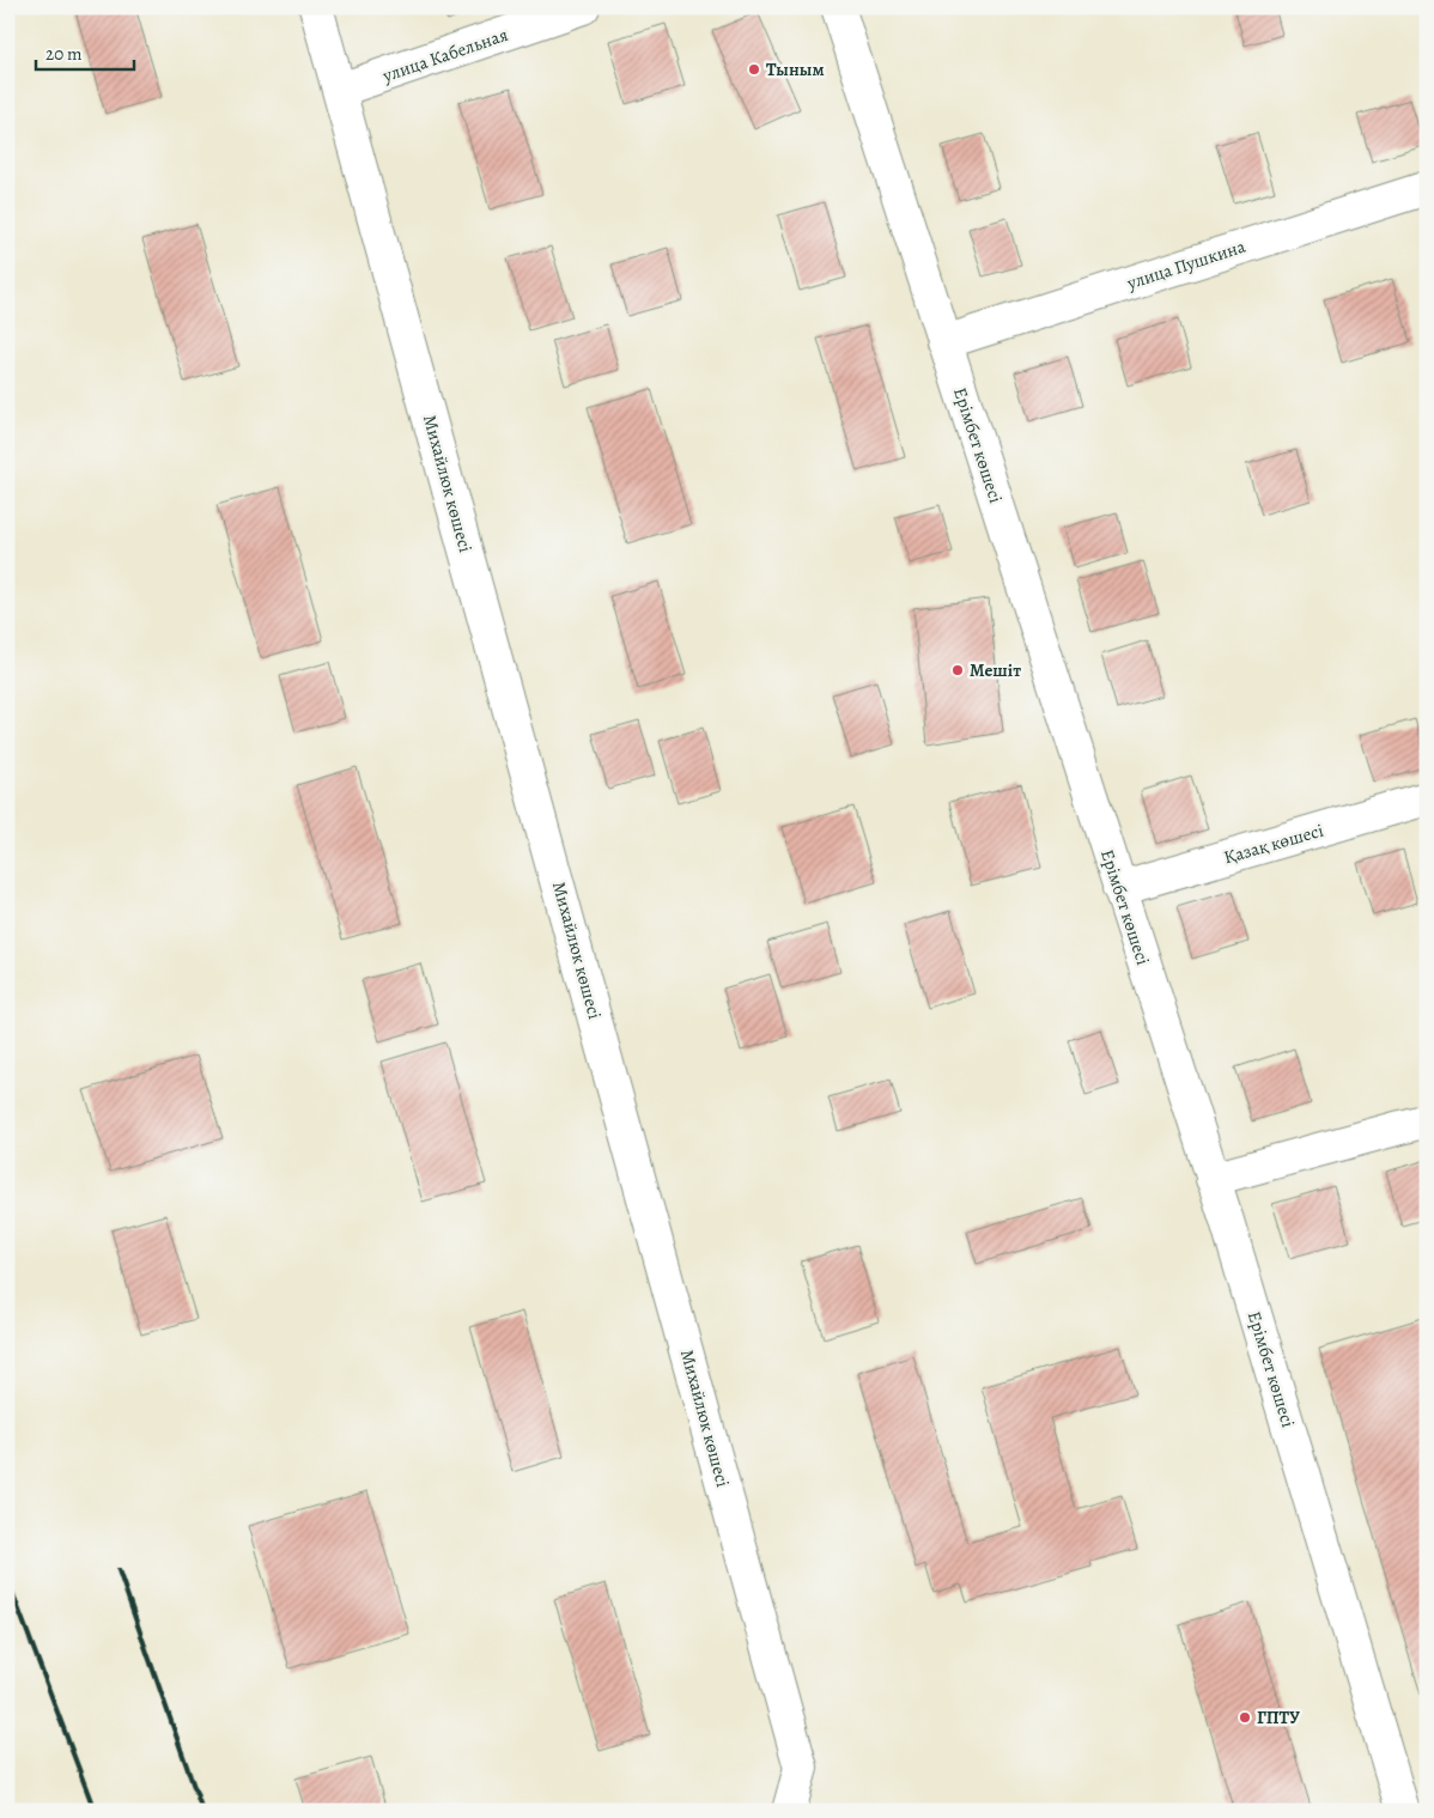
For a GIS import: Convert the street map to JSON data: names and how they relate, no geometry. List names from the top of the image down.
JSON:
{
  "streets": {
    "street": [
      "улица Кабельная",
      "улица Пушкина",
      "Ерімбет көшесі",
      "Михайлюк көшесі",
      "Қазақ көшесі"
    ]
  },
  "crossings": [
    ["улица Кабельная", "Михайлюк көшесі"],
    ["улица Пушкина", "Ерімбет көшесі"],
    ["Ерімбет көшесі", "Қазақ көшесі"]
  ],
  "places": ["Тыным", "Мешіт", "ГПТУ"],
  "scale_bar": "20 m"
}
